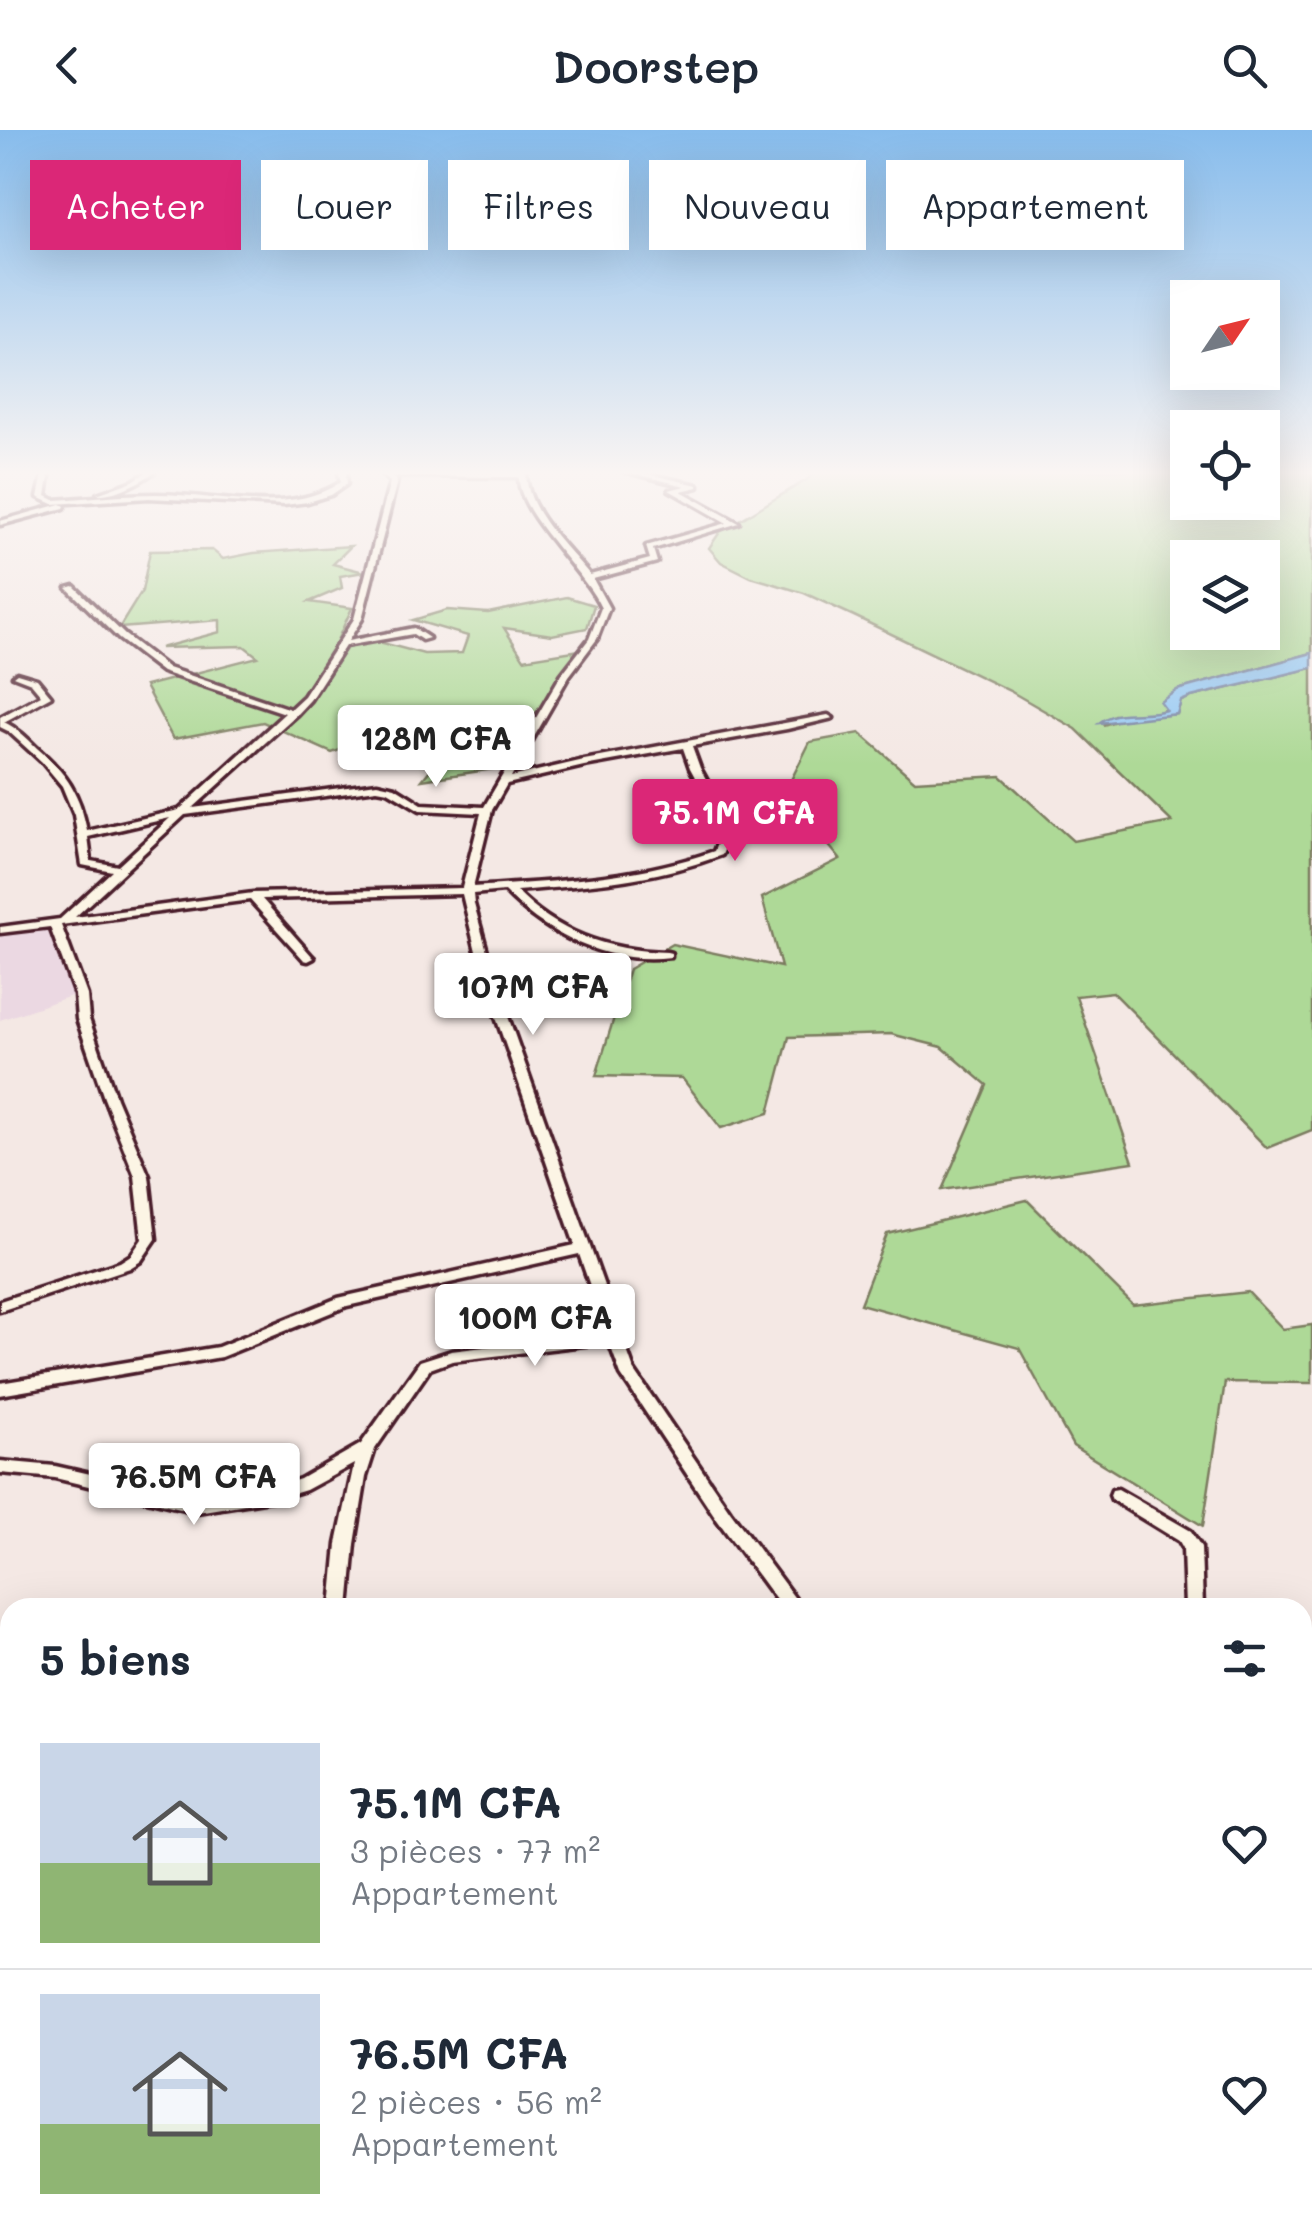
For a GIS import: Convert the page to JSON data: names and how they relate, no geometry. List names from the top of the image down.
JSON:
{
  "north": "top right",
  "page": {
    "header": "Doorstep",
    "chip": [
      "Acheter",
      "Louer",
      "Filtres",
      "Nouveau",
      "Appartement"
    ],
    "price": [
      "128M CFA",
      "75.1M CFA",
      "107M CFA",
      "100M CFA",
      "76.5M CFA"
    ],
    "heading": "5 biens",
    "list": [
      {
        "name": "75.1M CFA",
        "note": "3 pièces · 77 m² · Appartement"
      },
      {
        "name": "76.5M CFA",
        "note": "2 pièces · 56 m² · Appartement"
      }
    ]
  }
}
